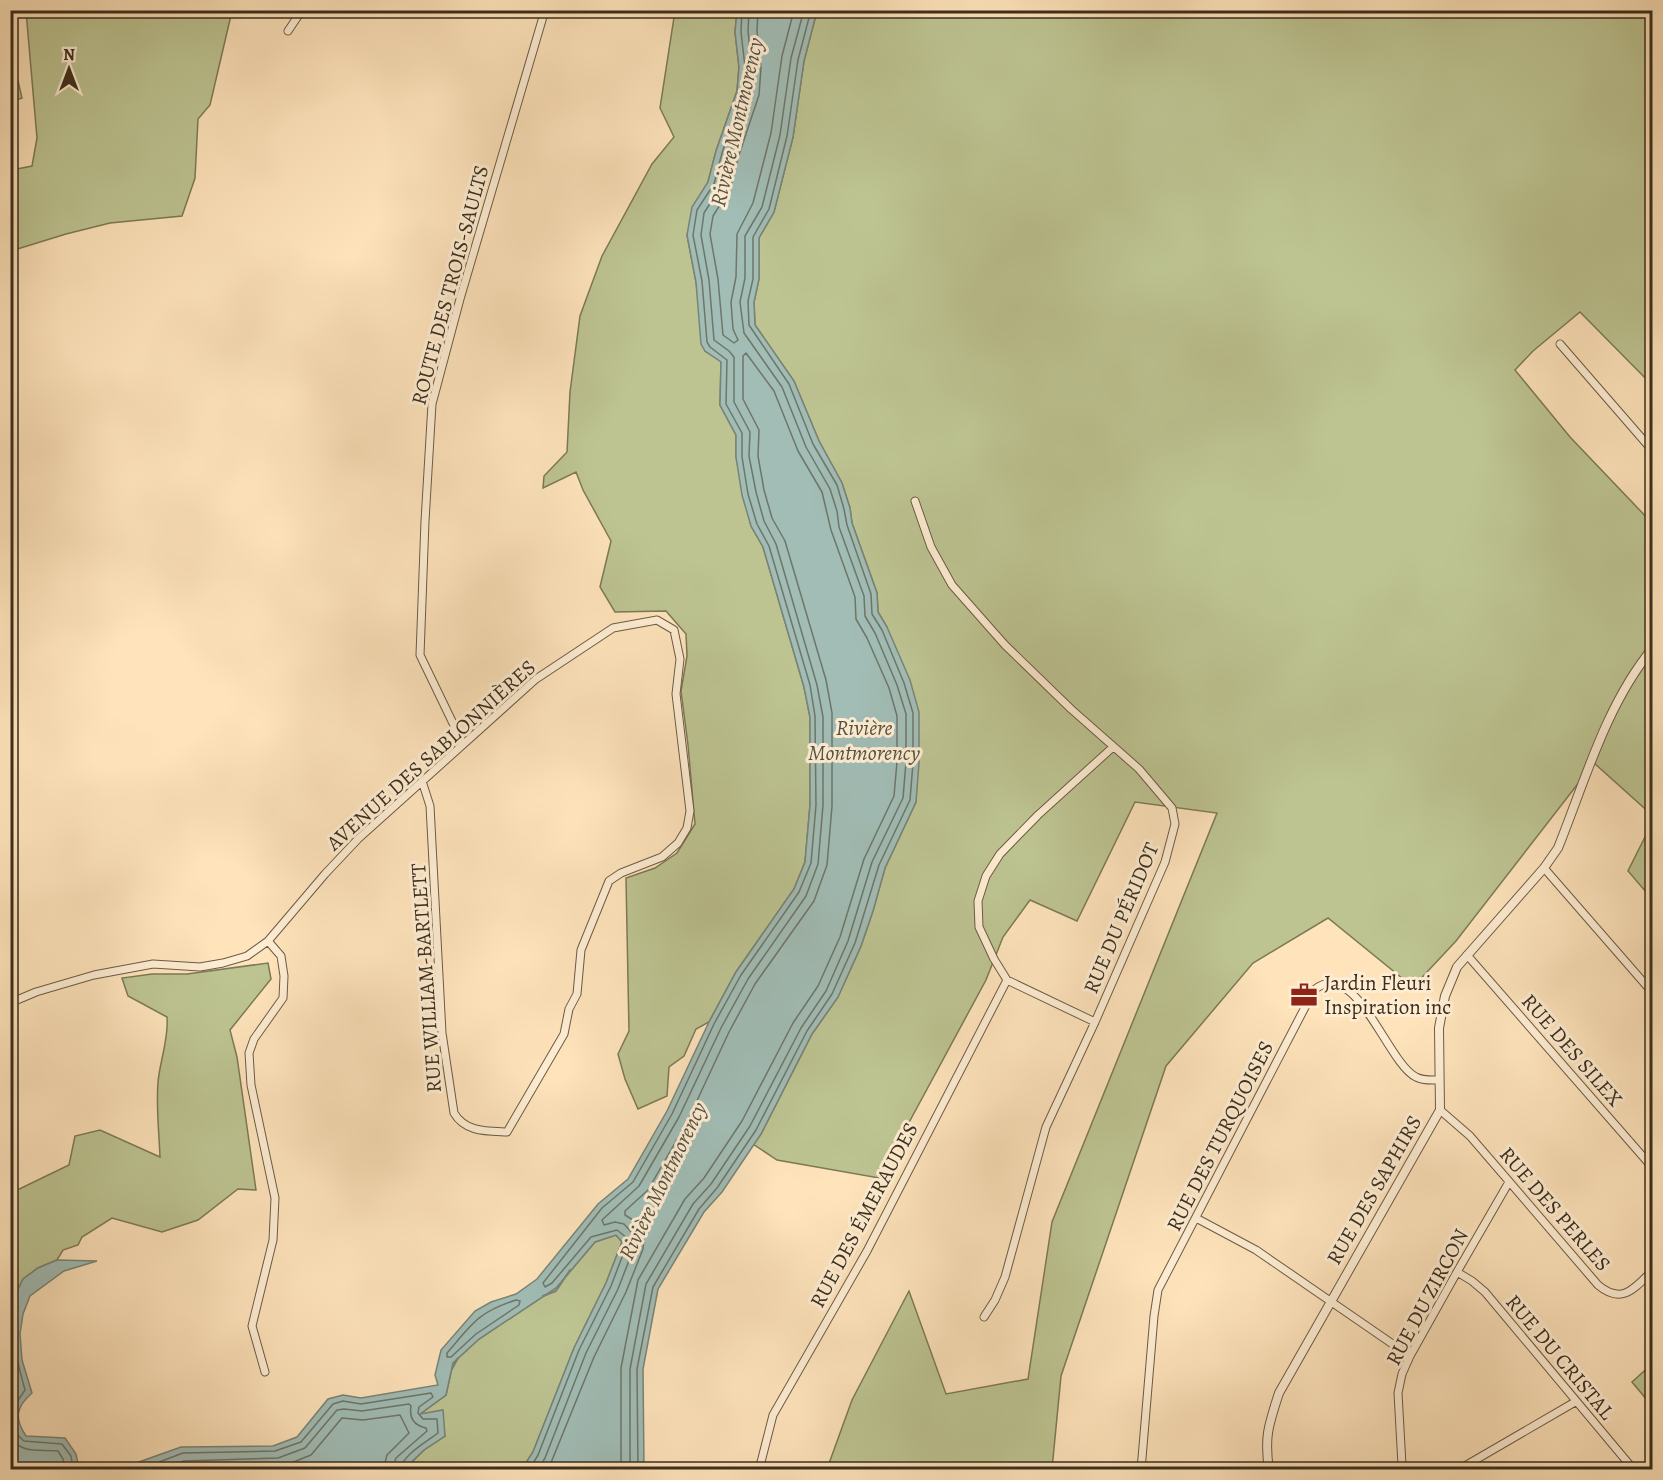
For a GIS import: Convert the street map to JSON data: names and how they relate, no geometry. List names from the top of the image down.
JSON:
{
  "streets": {
    "street": [
      "ROUTE DES TROIS-SAULTS",
      "AVENUE DES SABLONNIÈRES",
      "RUE DU PÉRIDOT",
      "RUE WILLIAM-BARTLETT",
      "RUE DES SILEX",
      "RUE DES TURQUOISES",
      "RUE DES SAPHIRS",
      "RUE DES PERLES",
      "RUE DES ÉMERAUDES",
      "RUE DU ZIRCON",
      "RUE DU CRISTAL"
    ]
  },
  "crossings": [
    ["ROUTE DES TROIS-SAULTS", "AVENUE DES SABLONNIÈRES"],
    ["AVENUE DES SABLONNIÈRES", "RUE WILLIAM-BARTLETT"],
    ["RUE DES SILEX", "RUE DES SAPHIRS"],
    ["RUE DES TURQUOISES", "RUE DES SAPHIRS"],
    ["RUE DES SAPHIRS", "RUE DES PERLES"],
    ["RUE DES PERLES", "RUE DU ZIRCON"],
    ["RUE DU ZIRCON", "RUE DU CRISTAL"]
  ],
  "water": ["Rivière Montmorency"],
  "places": {
    "office": ["Jardin Fleuri Inspiration inc"]
  },
  "north": "top"
}
